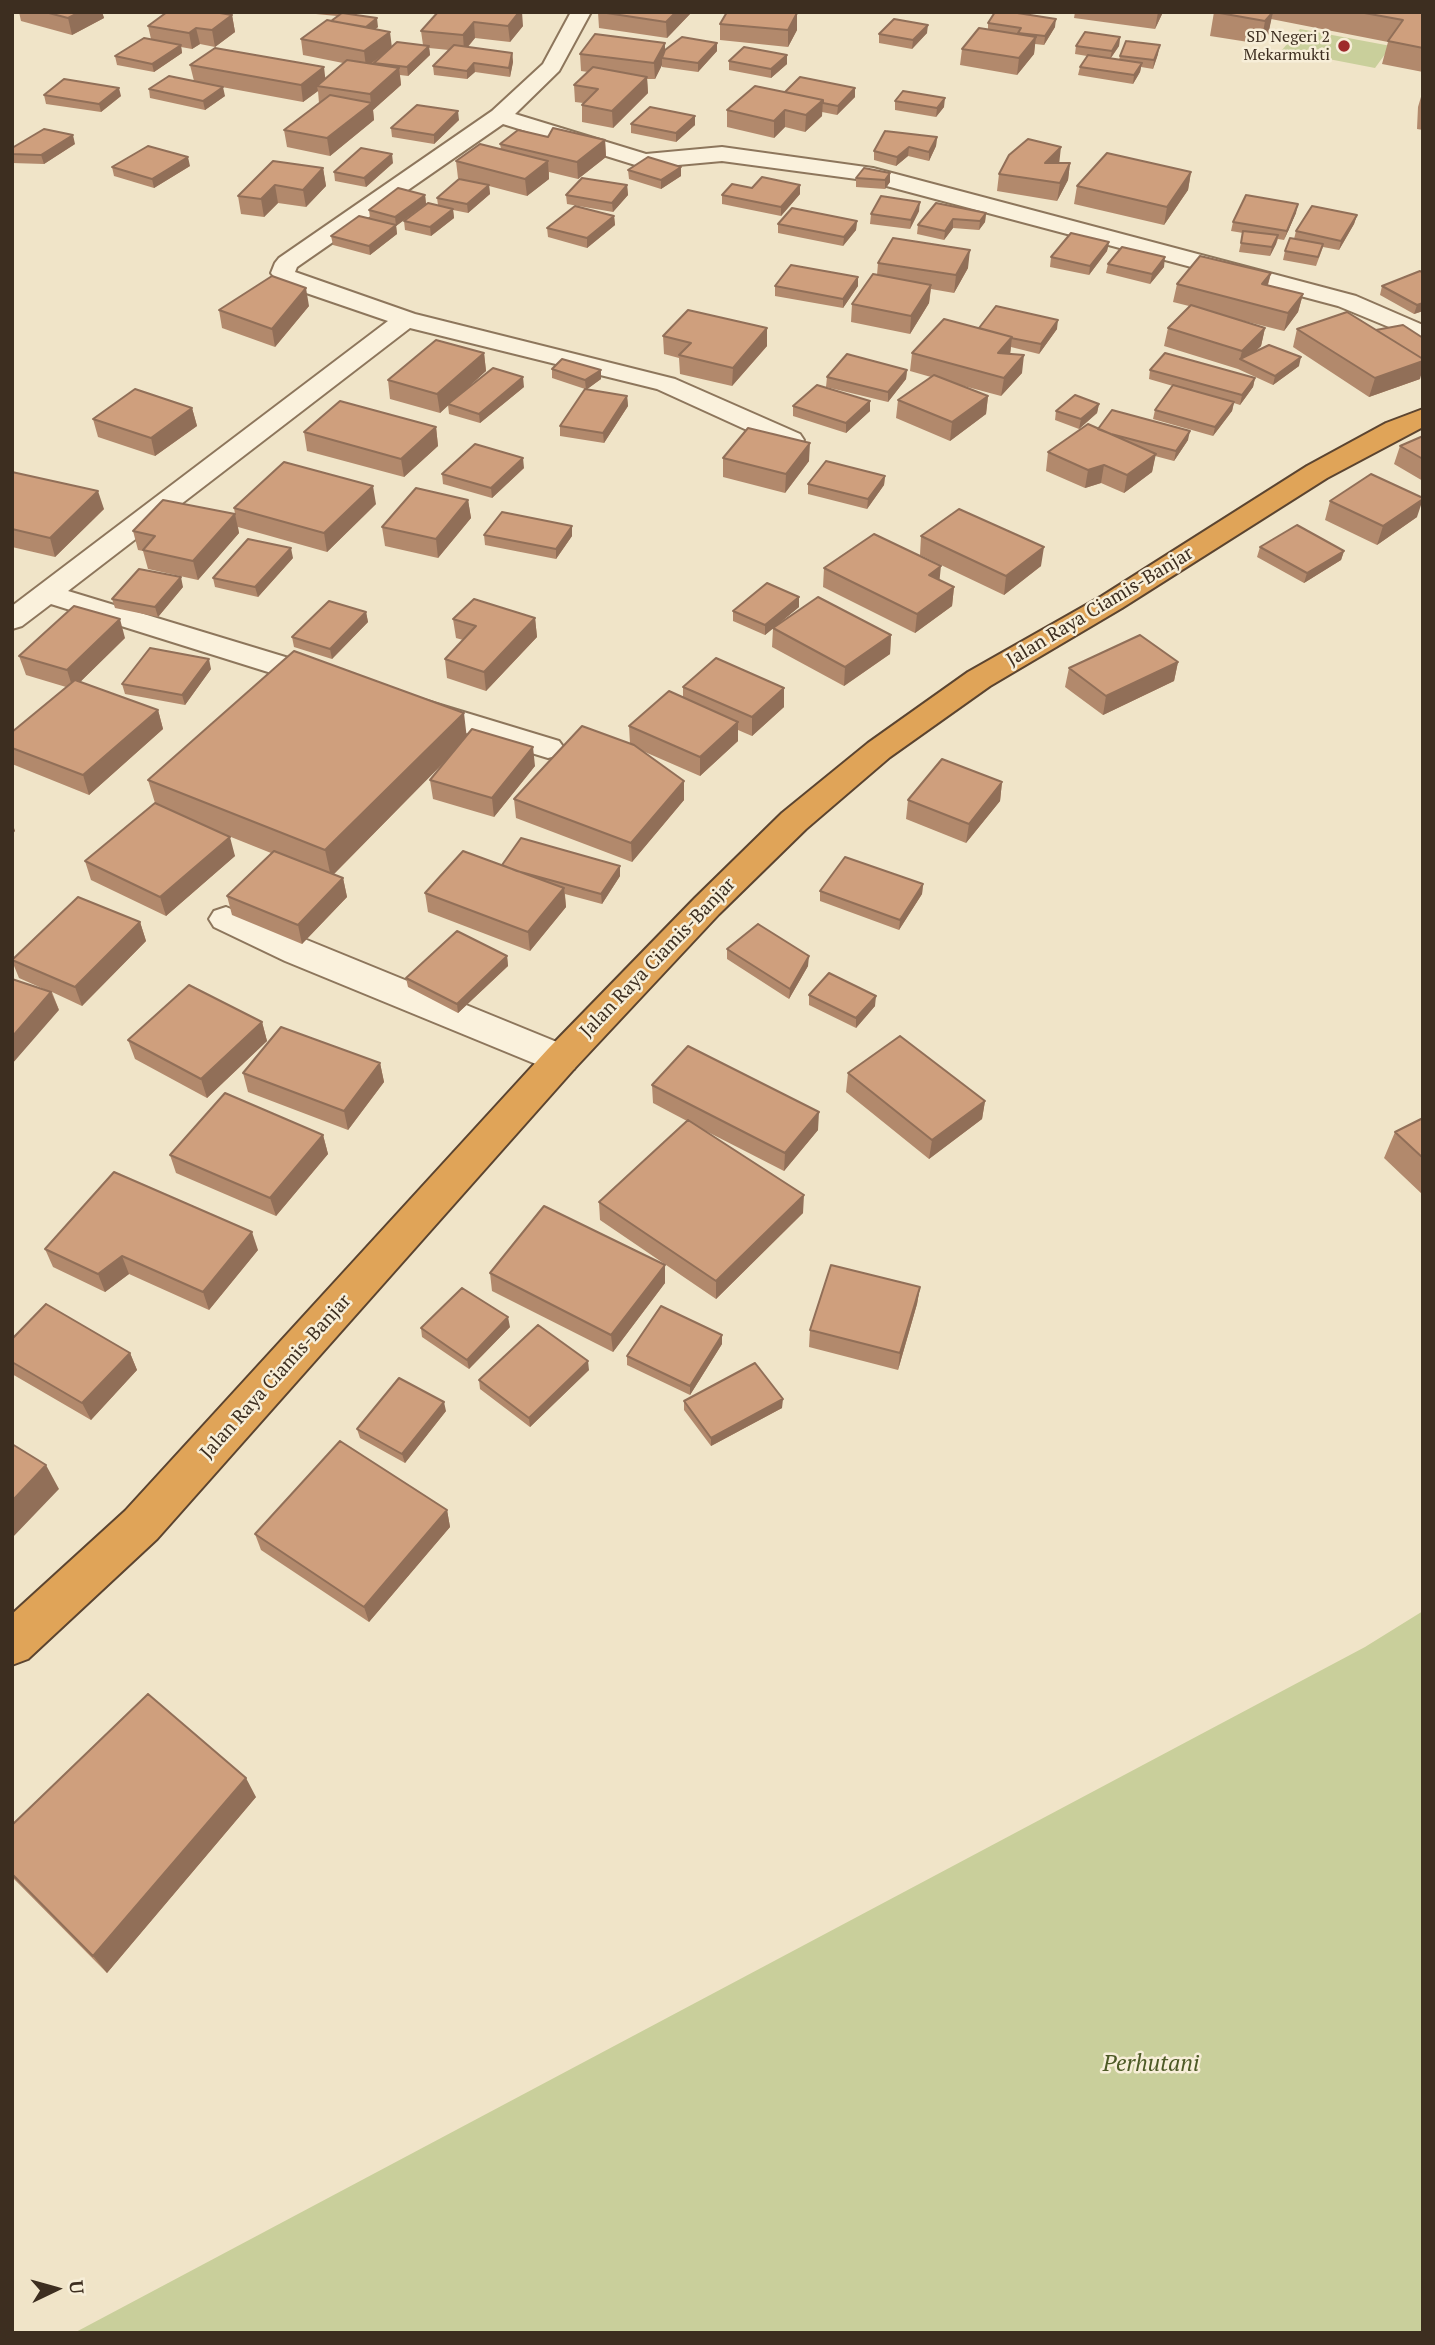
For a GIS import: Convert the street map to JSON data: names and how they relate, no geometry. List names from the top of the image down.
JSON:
{
  "streets": {
    "highway": ["Jalan Raya Ciamis-Banjar"]
  },
  "parks": ["Perhutani"],
  "places": ["SD Negeri 2 Mekarmukti"],
  "north": "right"
}
